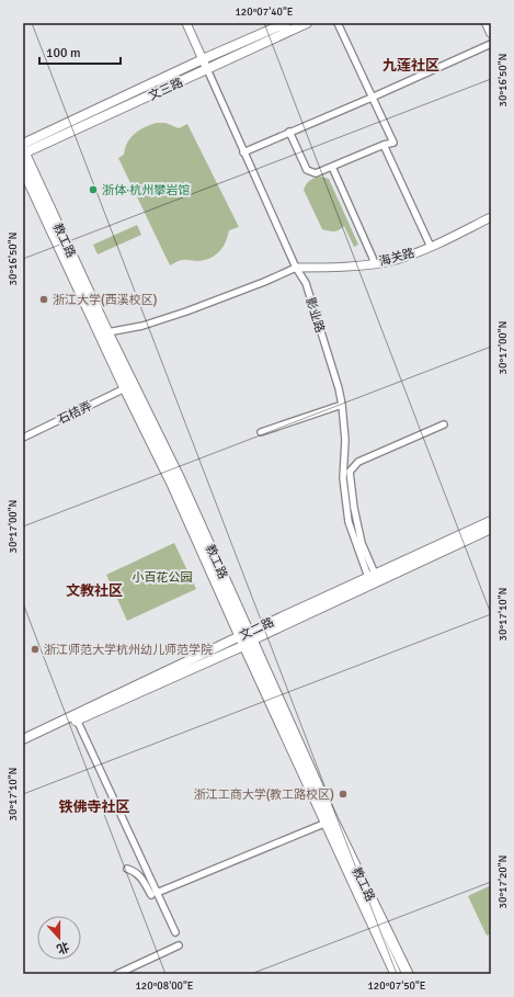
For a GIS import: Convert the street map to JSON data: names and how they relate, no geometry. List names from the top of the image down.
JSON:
{
  "streets": {
    "main road": ["文三路", "教工路", "文二路"],
    "street": ["海关路", "影业路", "石桔弄"]
  },
  "crossings": [
    ["文三路", "教工路"],
    ["文三路", "影业路"],
    ["教工路", "石桔弄"],
    ["教工路", "文二路"],
    ["海关路", "影业路"],
    ["影业路", "文二路"]
  ],
  "districts": ["九莲社区", "文教社区", "铁佛寺社区"],
  "parks": ["小百花公园"],
  "places": [
    "浙体·杭州攀岩馆",
    "浙江大学(西溪校区)",
    "浙江师范大学杭州幼儿师范学院",
    "浙江工商大学(教工路校区)"
  ],
  "scale_bar": "100 m",
  "north": "bottom",
  "coordinates": [
    "120°07'40\"E",
    "30°16'50\"N",
    "30°17'00\"N",
    "30°17'10\"N",
    "30°17'20\"N",
    "120°08'00\"E",
    "120°07'50\"E"
  ]
}
